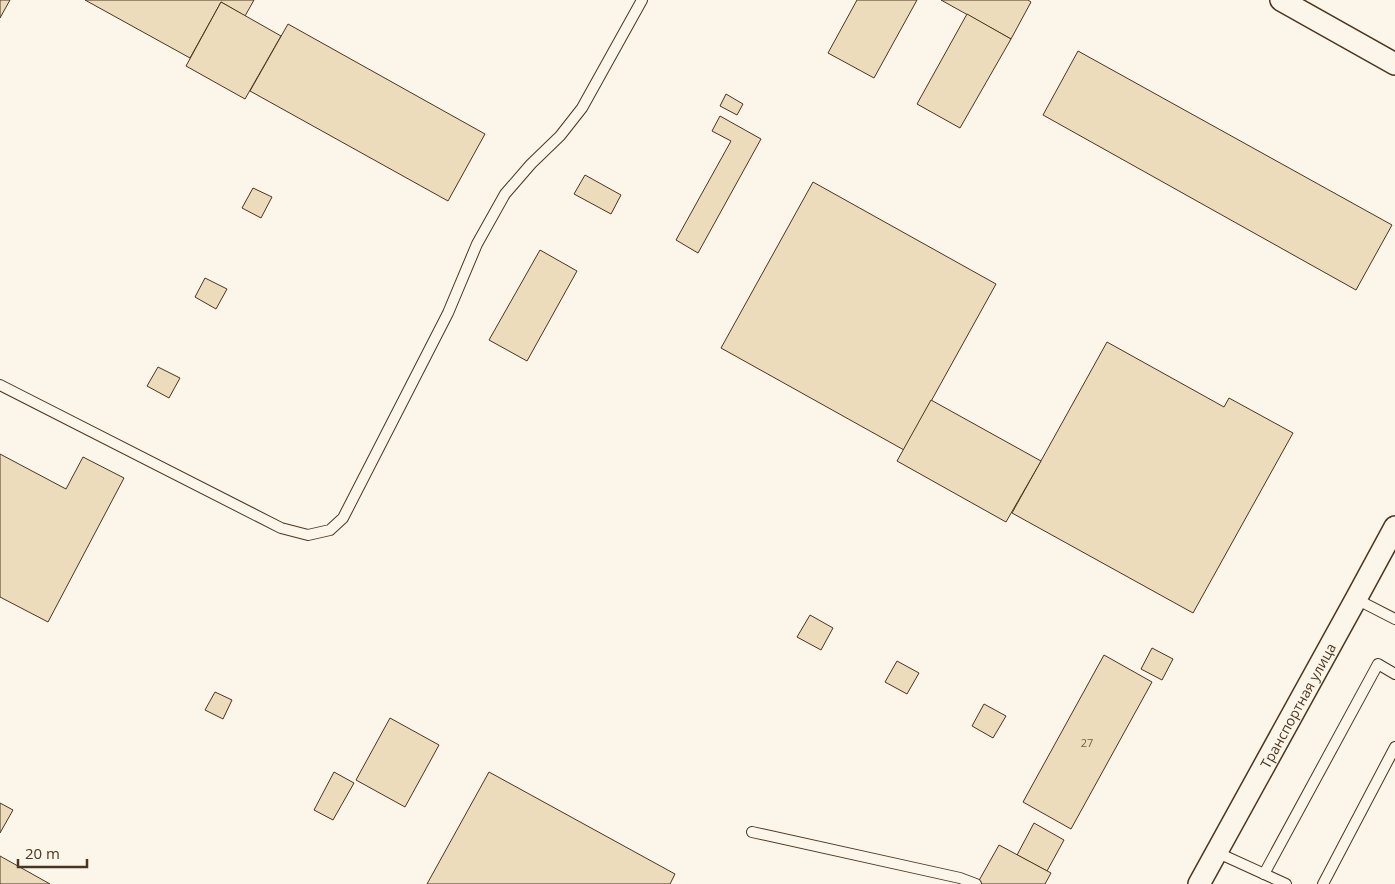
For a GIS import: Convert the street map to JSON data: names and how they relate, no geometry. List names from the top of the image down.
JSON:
{
  "streets": {
    "street": ["Транспортная улица"]
  },
  "house_numbers": ["27"],
  "scale_bar": "20 m"
}
